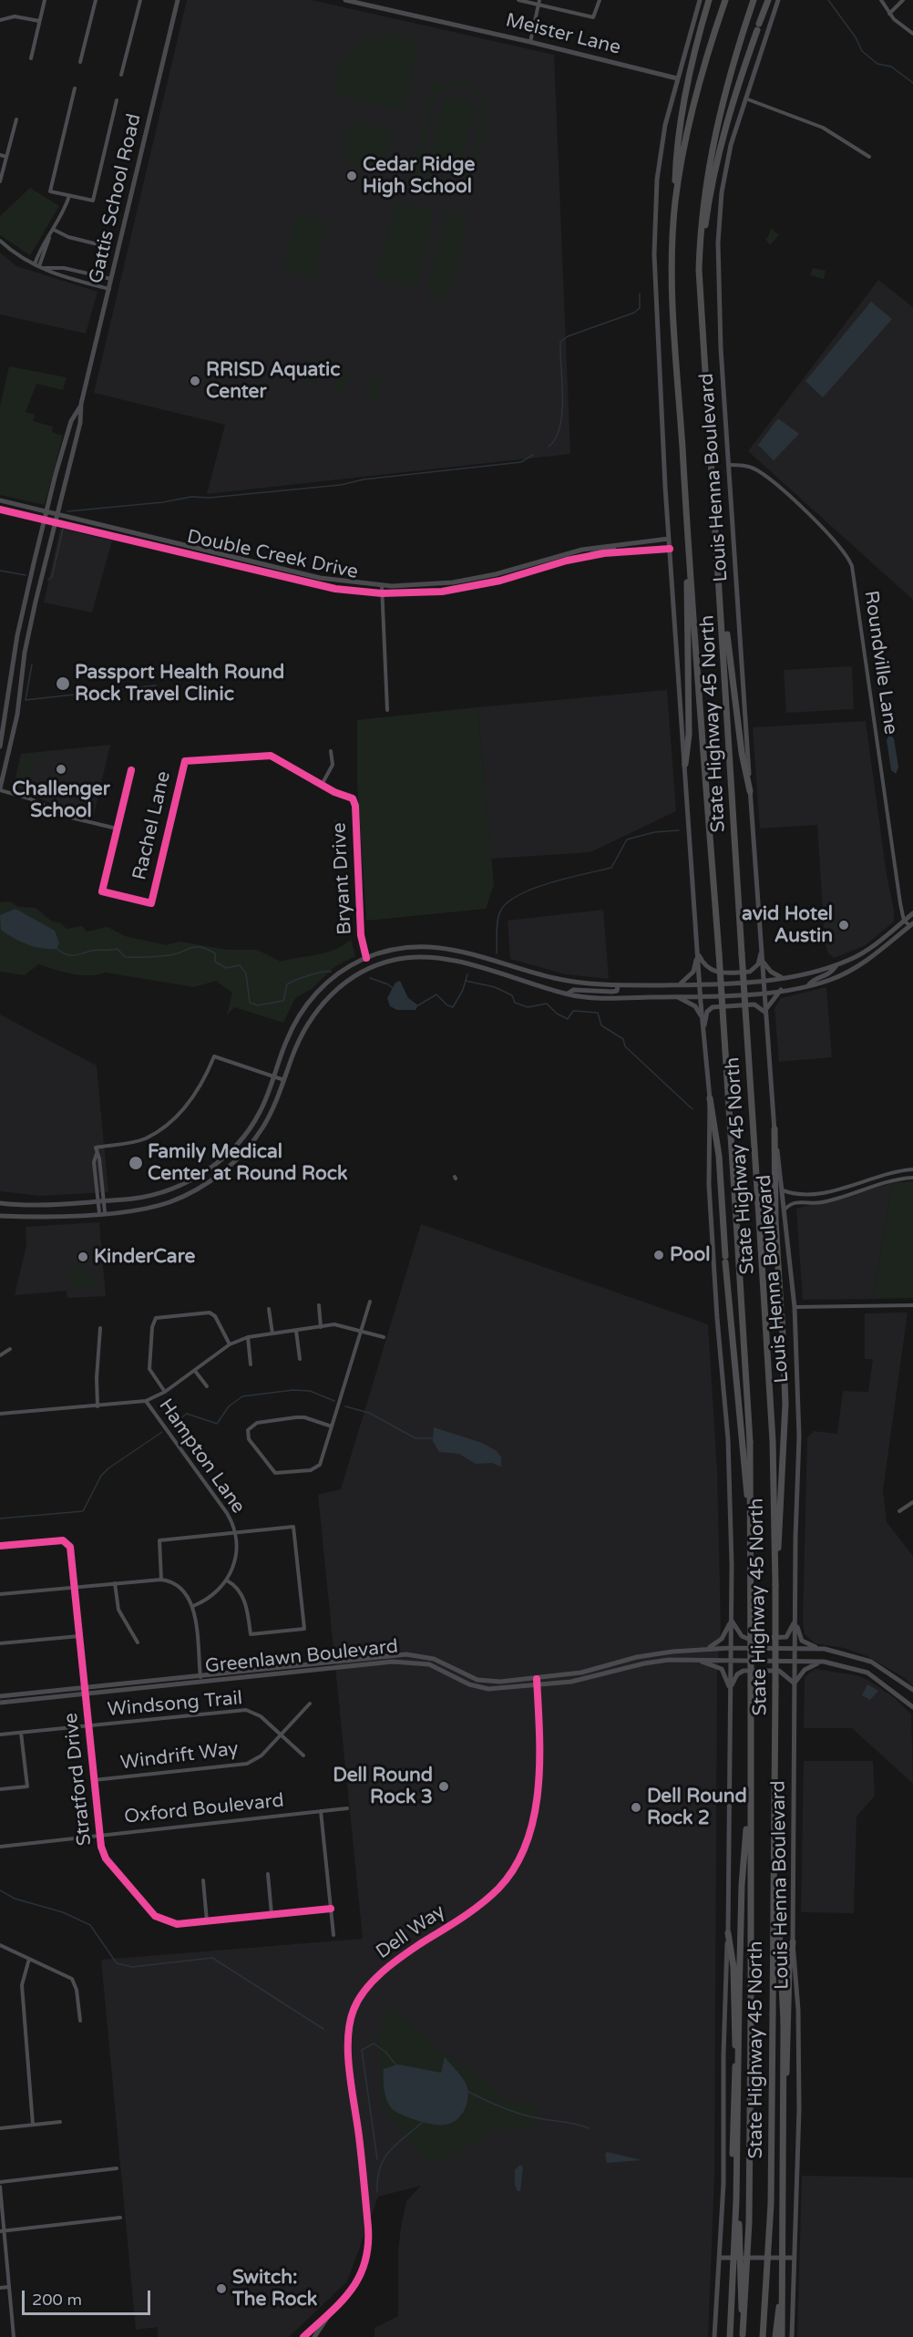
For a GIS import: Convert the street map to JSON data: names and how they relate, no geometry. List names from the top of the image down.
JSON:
{
  "streets": {
    "highway": ["State Highway 45 North"],
    "main road": [
      "Meister Lane",
      "Gattis School Road",
      "Louis Henna Boulevard",
      "Double Creek Drive",
      "Greenlawn Boulevard",
      "Dell Way"
    ],
    "street": [
      "Roundville Lane",
      "Rachel Lane",
      "Bryant Drive",
      "Hampton Lane",
      "Windsong Trail",
      "Windrift Way",
      "Stratford Drive",
      "Oxford Boulevard"
    ]
  },
  "crossings": [
    ["Gattis School Road", "Double Creek Drive"],
    ["Louis Henna Boulevard", "Roundville Lane"],
    ["Louis Henna Boulevard", "Greenlawn Boulevard"],
    ["Rachel Lane", "Bryant Drive"],
    ["Greenlawn Boulevard", "Stratford Drive"],
    ["Greenlawn Boulevard", "Dell Way"],
    ["Windsong Trail", "Windrift Way"],
    ["Windsong Trail", "Stratford Drive"],
    ["Windrift Way", "Stratford Drive"],
    ["Stratford Drive", "Oxford Boulevard"]
  ],
  "places": [
    "Cedar Ridge High School",
    "RRISD Aquatic Center",
    "Passport Health Round Rock Travel Clinic",
    "Challenger School",
    "avid Hotel Austin",
    "Family Medical Center at Round Rock",
    "Pool",
    "KinderCare",
    "Dell Round Rock 3",
    "Dell Round Rock 2",
    "Switch: The Rock"
  ],
  "scale_bar": "200 m"
}
